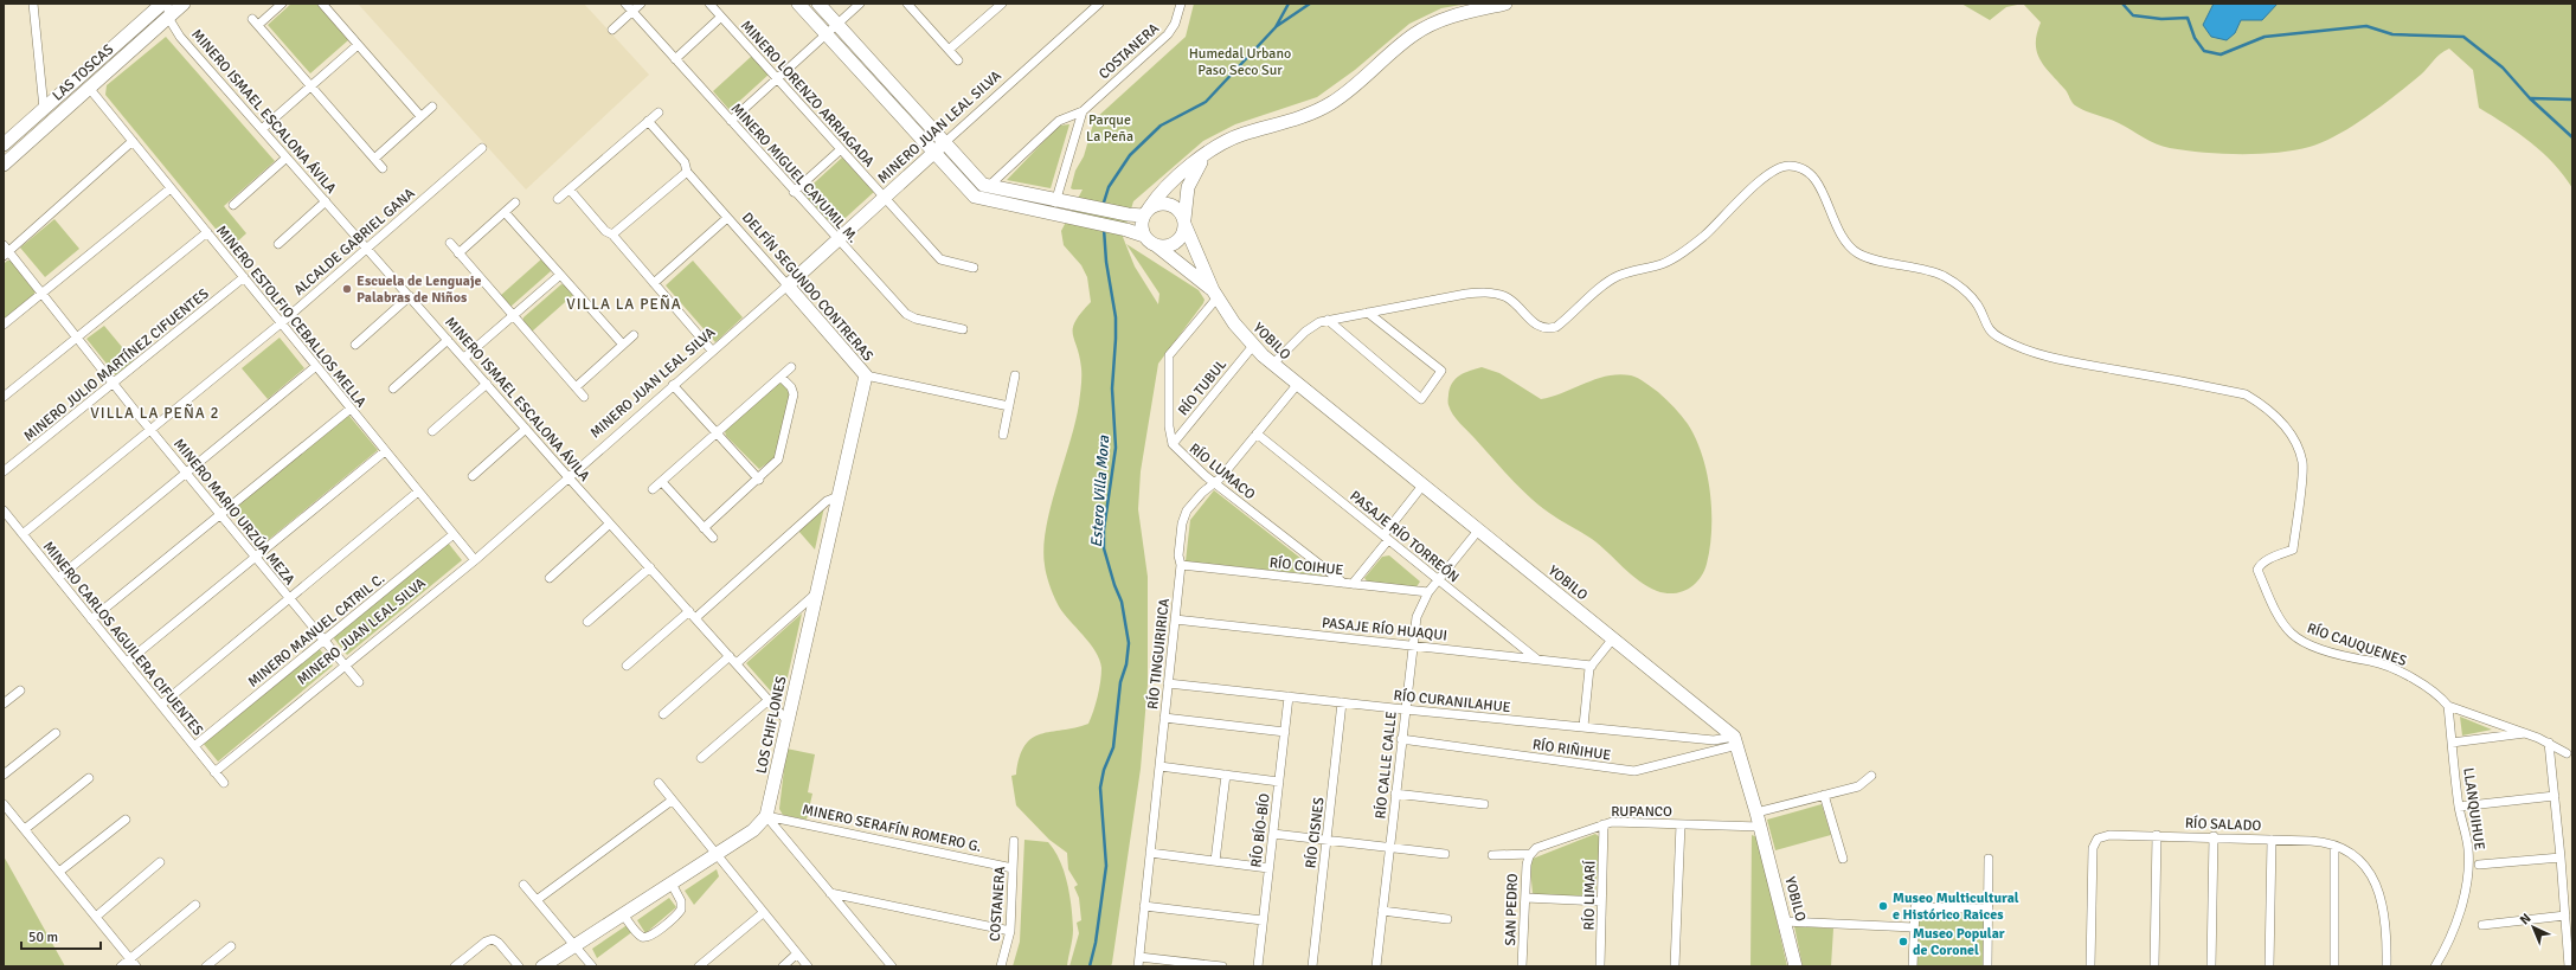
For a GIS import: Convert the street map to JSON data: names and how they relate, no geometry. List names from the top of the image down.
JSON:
{
  "streets": {
    "street": [
      "COSTANERA",
      "LAS TOSCAS",
      "MINERO LORENZO ARRIAGADA",
      "MINERO ISMAEL ESCALONA ÁVILA",
      "MINERO JUAN LEAL SILVA",
      "MINERO MIGUEL CAYUMIL M.",
      "ALCALDE GABRIEL GANA",
      "DELFÍN SEGUNDO CONTRERAS",
      "MINERO ESTOLFIO CEBALLOS MELLA",
      "YOBILO",
      "MINERO JULIO MARTÍNEZ CIFUENTES",
      "RÍO TUBUL",
      "RÍO LUMACO",
      "MINERO MARIO URZÚA MEZA",
      "PASAJE RÍO TORREÓN",
      "RÍO COIHUE",
      "PASAJE RÍO HUAQUI",
      "MINERO MANUEL CATRIL C.",
      "MINERO CARLOS AGUILERA CIFUENTES",
      "RÍO CAUQUENES",
      "RÍO TINGUIRIRICA",
      "RÍO CURANILAHUE",
      "LOS CHIFLONES",
      "RÍO RIÑIHUE",
      "RÍO CALLE CALLE",
      "LLANQUIHUE",
      "RUPANCO",
      "RÍO SALADO",
      "MINERO SERAFÍN ROMERO G.",
      "RÍO BÍO-BÍO",
      "RÍO CISNES",
      "RÍO LIMARÍ",
      "SAN PEDRO"
    ]
  },
  "crossings": [
    ["COSTANERA", "MINERO SERAFÍN ROMERO G."],
    ["LAS TOSCAS", "MINERO ISMAEL ESCALONA ÁVILA"],
    ["LAS TOSCAS", "MINERO ESTOLFIO CEBALLOS MELLA"],
    ["MINERO LORENZO ARRIAGADA", "MINERO JUAN LEAL SILVA"],
    ["MINERO ISMAEL ESCALONA ÁVILA", "MINERO JUAN LEAL SILVA"],
    ["MINERO ISMAEL ESCALONA ÁVILA", "ALCALDE GABRIEL GANA"],
    ["MINERO ISMAEL ESCALONA ÁVILA", "LOS CHIFLONES"],
    ["MINERO JUAN LEAL SILVA", "MINERO MIGUEL CAYUMIL M."],
    ["MINERO JUAN LEAL SILVA", "DELFÍN SEGUNDO CONTRERAS"],
    ["MINERO JUAN LEAL SILVA", "MINERO ESTOLFIO CEBALLOS MELLA"],
    ["MINERO JUAN LEAL SILVA", "MINERO MARIO URZÚA MEZA"],
    ["MINERO JUAN LEAL SILVA", "MINERO CARLOS AGUILERA CIFUENTES"],
    ["ALCALDE GABRIEL GANA", "MINERO ESTOLFIO CEBALLOS MELLA"],
    ["ALCALDE GABRIEL GANA", "MINERO MARIO URZÚA MEZA"],
    ["ALCALDE GABRIEL GANA", "MINERO CARLOS AGUILERA CIFUENTES"],
    ["DELFÍN SEGUNDO CONTRERAS", "LOS CHIFLONES"],
    ["MINERO ESTOLFIO CEBALLOS MELLA", "MINERO JULIO MARTÍNEZ CIFUENTES"],
    ["MINERO ESTOLFIO CEBALLOS MELLA", "MINERO MANUEL CATRIL C."],
    ["YOBILO", "RÍO TUBUL"],
    ["YOBILO", "RÍO LUMACO"],
    ["YOBILO", "RÍO TINGUIRIRICA"],
    ["YOBILO", "RÍO CURANILAHUE"],
    ["YOBILO", "RÍO RIÑIHUE"],
    ["YOBILO", "RÍO CALLE CALLE"],
    ["YOBILO", "RUPANCO"],
    ["MINERO JULIO MARTÍNEZ CIFUENTES", "MINERO MARIO URZÚA MEZA"],
    ["RÍO TUBUL", "RÍO LUMACO"],
    ["RÍO LUMACO", "RÍO COIHUE"],
    ["RÍO LUMACO", "RÍO TINGUIRIRICA"],
    ["MINERO MARIO URZÚA MEZA", "MINERO MANUEL CATRIL C."],
    ["PASAJE RÍO TORREÓN", "PASAJE RÍO HUAQUI"],
    ["PASAJE RÍO TORREÓN", "RÍO TINGUIRIRICA"],
    ["PASAJE RÍO TORREÓN", "RÍO CALLE CALLE"],
    ["RÍO COIHUE", "RÍO TINGUIRIRICA"],
    ["RÍO COIHUE", "RÍO CALLE CALLE"],
    ["PASAJE RÍO HUAQUI", "RÍO TINGUIRIRICA"],
    ["PASAJE RÍO HUAQUI", "RÍO CALLE CALLE"],
    ["MINERO MANUEL CATRIL C.", "MINERO CARLOS AGUILERA CIFUENTES"],
    ["RÍO CAUQUENES", "LLANQUIHUE"],
    ["RÍO TINGUIRIRICA", "RÍO CURANILAHUE"],
    ["RÍO CURANILAHUE", "RÍO RIÑIHUE"],
    ["RÍO CURANILAHUE", "RÍO CALLE CALLE"],
    ["RÍO CURANILAHUE", "RÍO BÍO-BÍO"],
    ["RÍO CURANILAHUE", "RÍO CISNES"],
    ["LOS CHIFLONES", "MINERO SERAFÍN ROMERO G."],
    ["RÍO RIÑIHUE", "RÍO CALLE CALLE"],
    ["RUPANCO", "RÍO LIMARÍ"],
    ["RUPANCO", "SAN PEDRO"]
  ],
  "districts": ["VILLA LA PEÑA", "VILLA LA PEÑA 2"],
  "water": ["Estero Villa Mora"],
  "parks": ["Humedal Urbano Paso Seco Sur", "Parque La Peña"],
  "places": ["Escuela de Lenguaje Palabras de Niños", "Museo Multicultural e Histórico Raices", "Museo Popular de Coronel"],
  "scale_bar": "50 m",
  "north": "top left"
}
